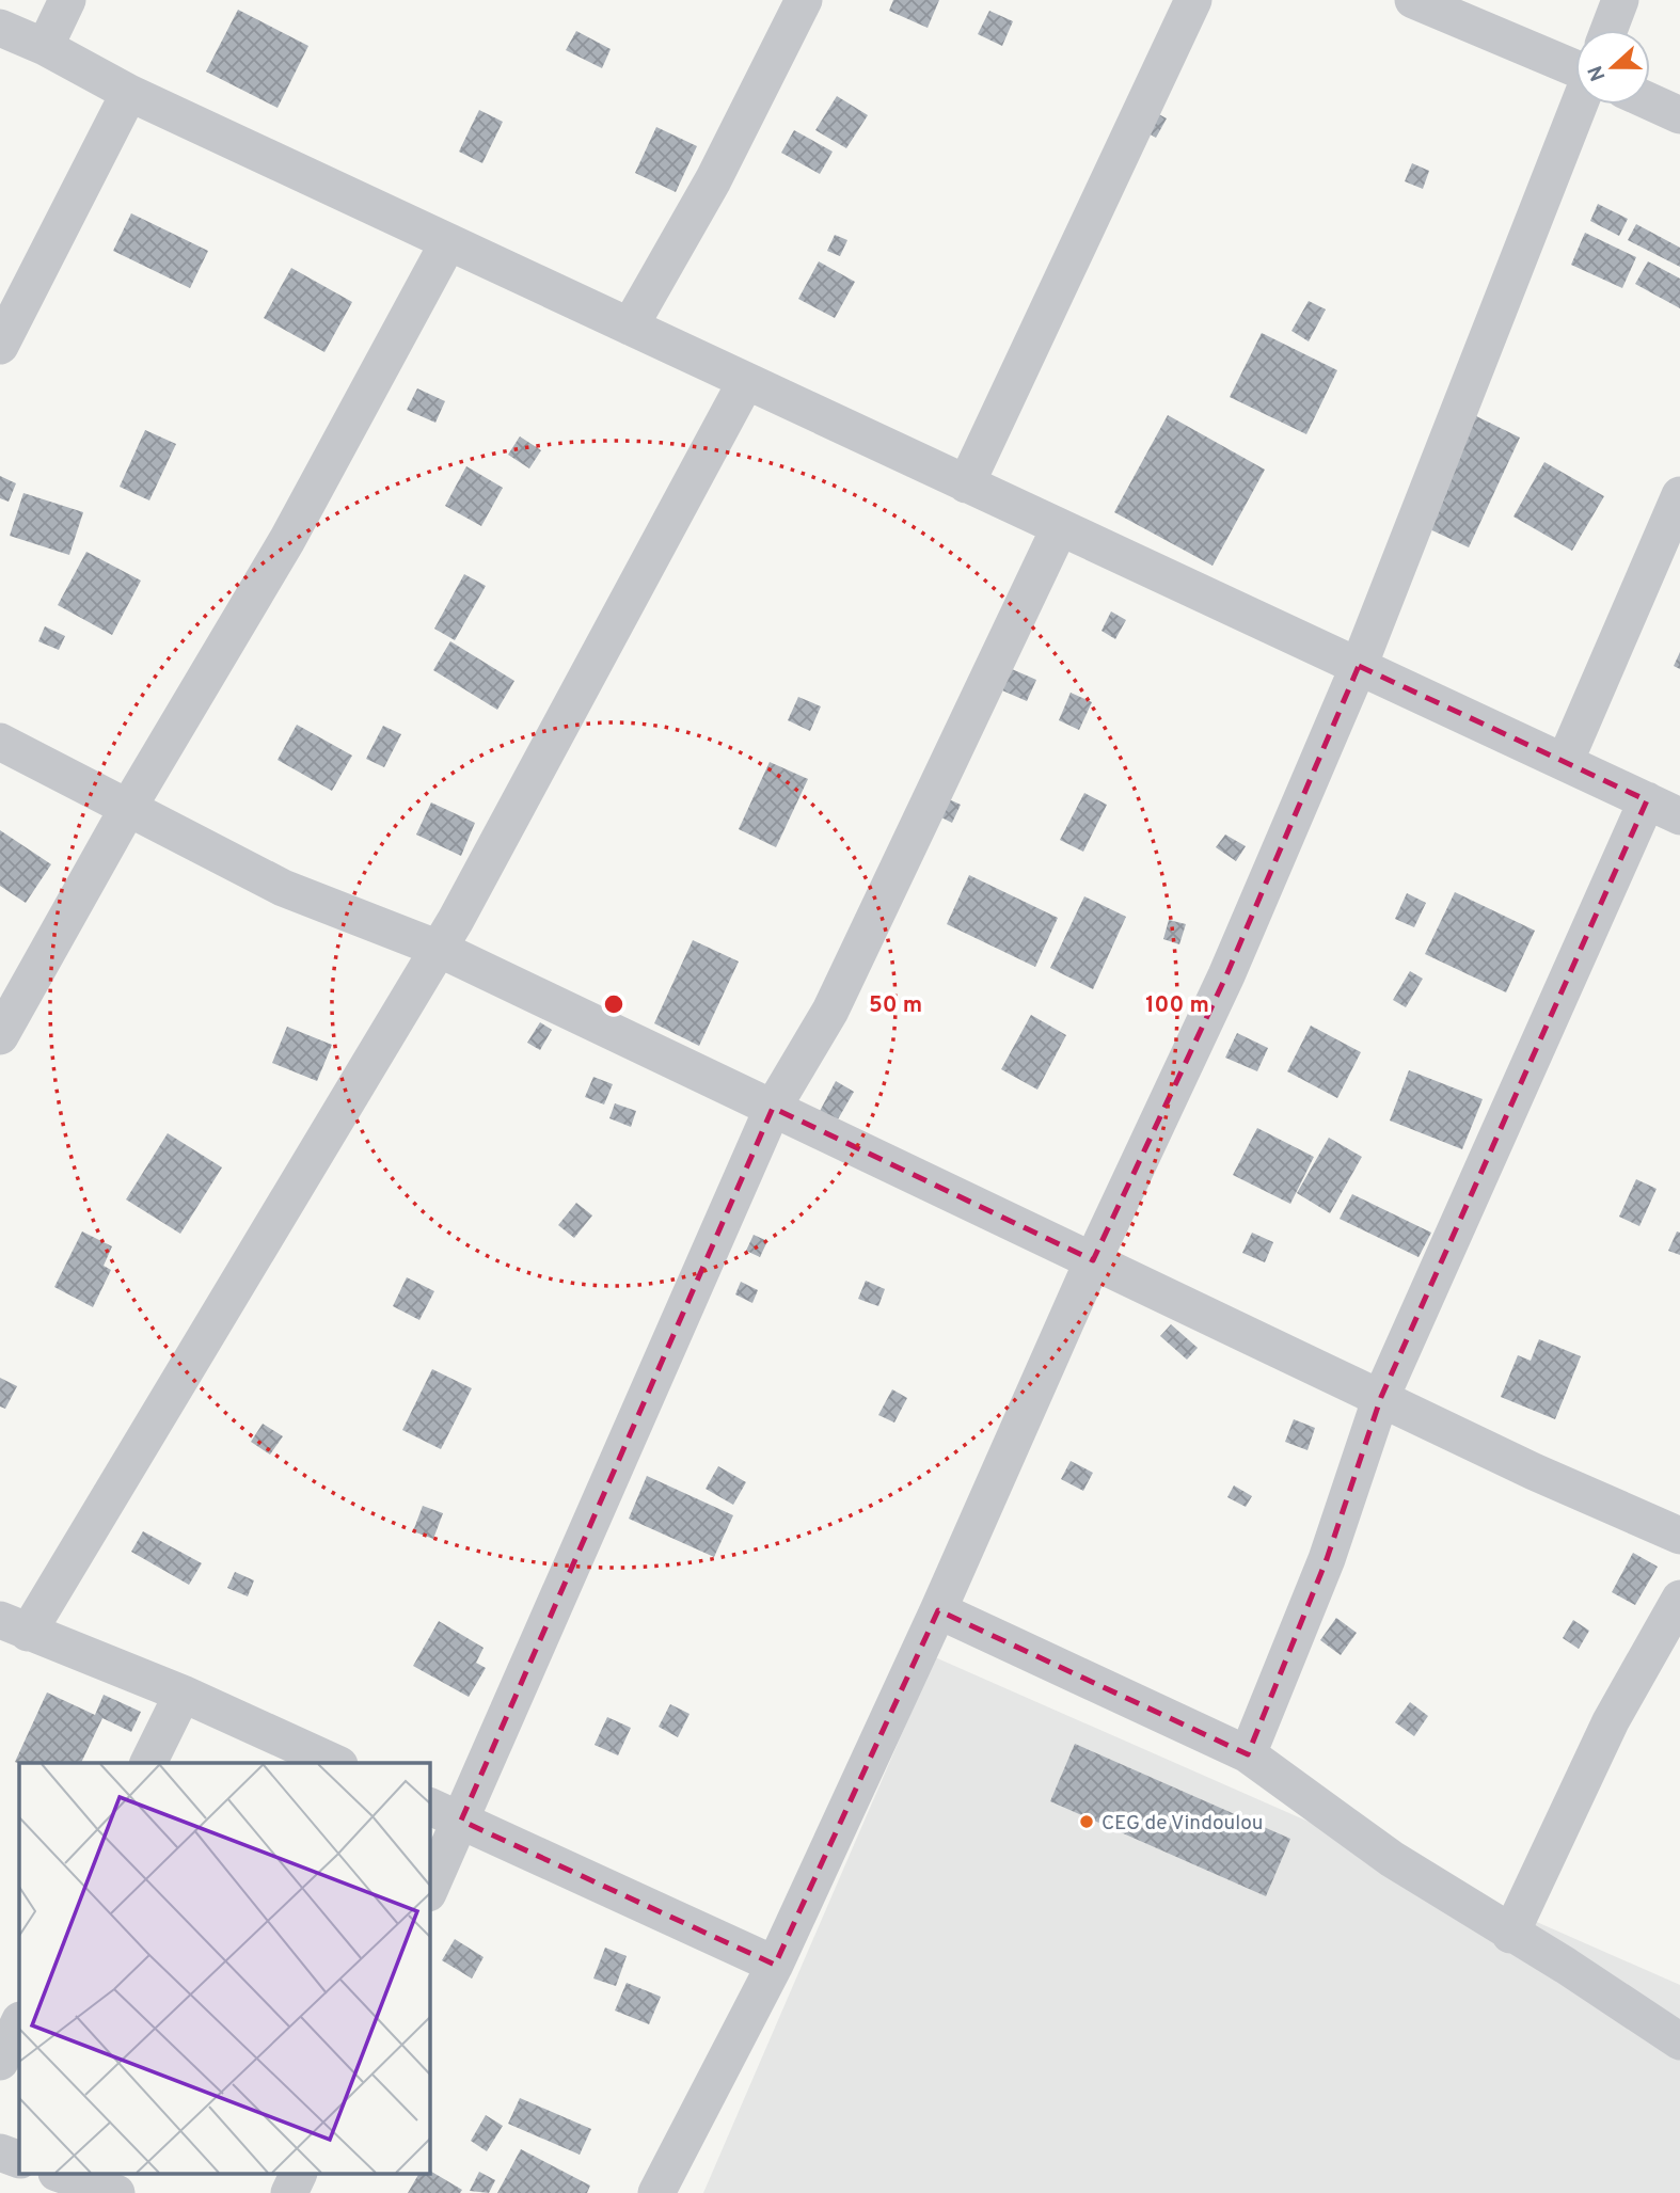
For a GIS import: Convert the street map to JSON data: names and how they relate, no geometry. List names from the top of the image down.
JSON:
{
  "places": ["CEG de Vindoulou"],
  "north": "left",
  "rings": ["50 m", "100 m"]
}
